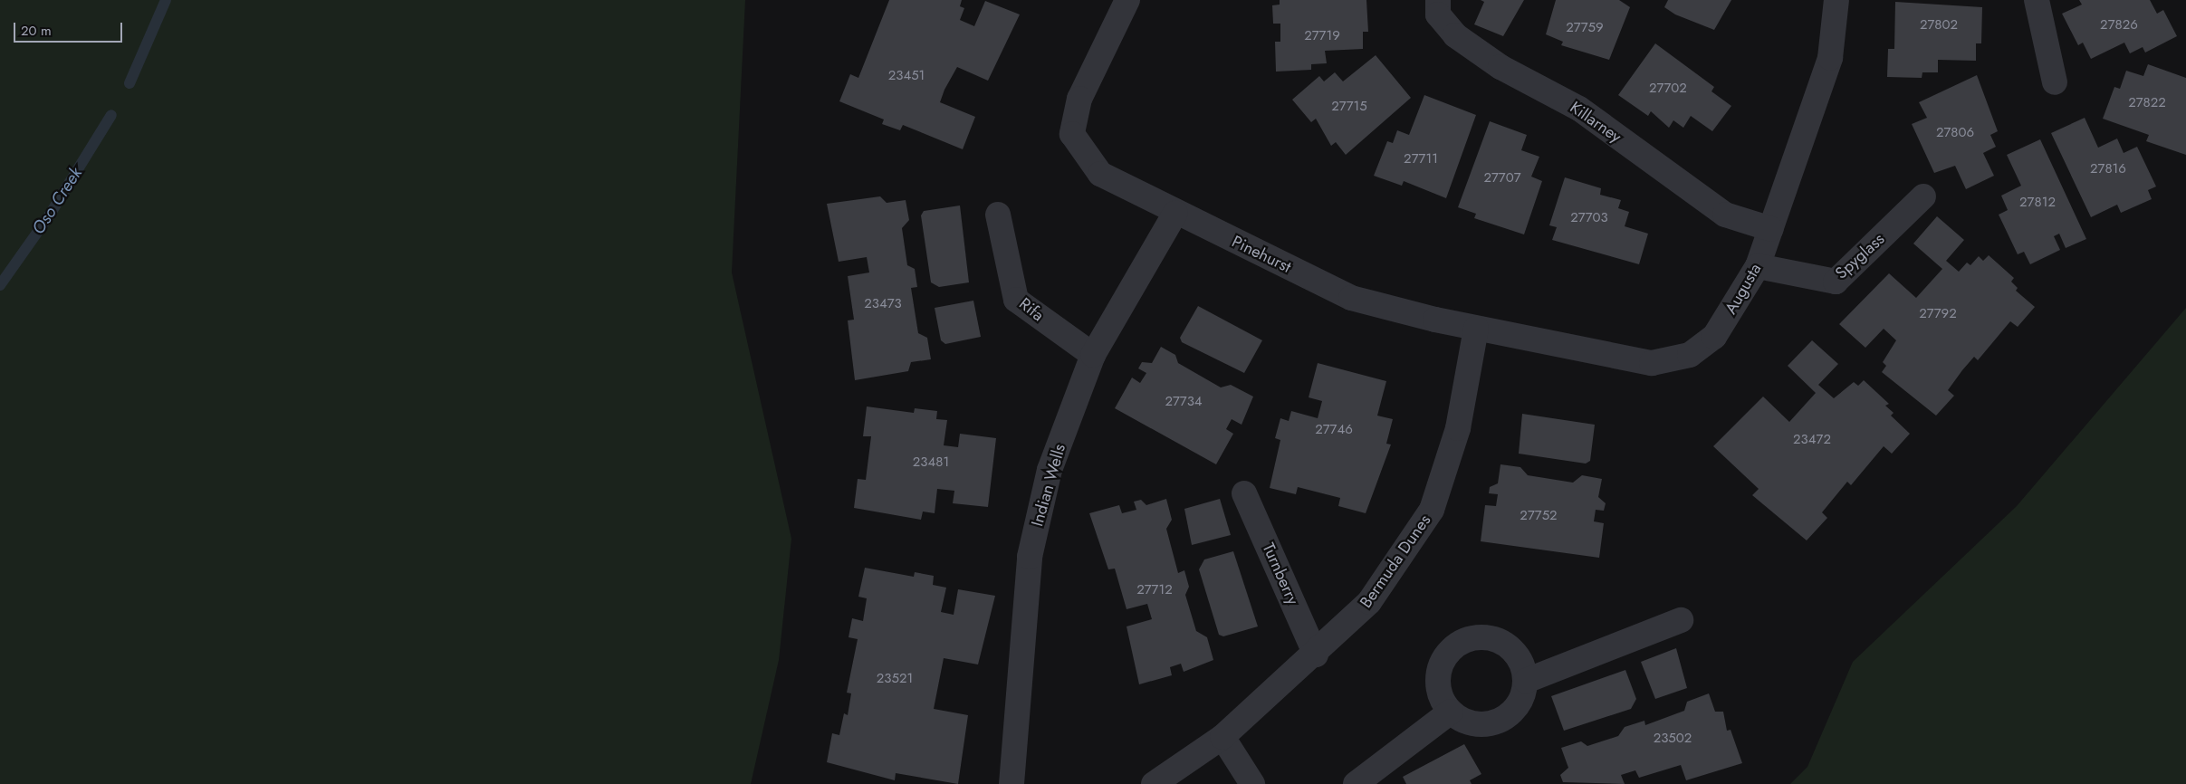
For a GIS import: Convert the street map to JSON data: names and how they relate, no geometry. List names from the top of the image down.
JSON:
{
  "streets": {
    "street": [
      "Killarney",
      "Pinehurst",
      "Spyglass",
      "Augusta",
      "Rifa",
      "Indian Wells",
      "Bermuda Dunes",
      "Turnberry"
    ]
  },
  "crossings": [
    ["Killarney", "Augusta"],
    ["Pinehurst", "Augusta"],
    ["Pinehurst", "Indian Wells"],
    ["Pinehurst", "Bermuda Dunes"],
    ["Spyglass", "Augusta"],
    ["Augusta", "Bermuda Dunes"],
    ["Rifa", "Indian Wells"],
    ["Bermuda Dunes", "Turnberry"]
  ],
  "water": ["Oso Creek"],
  "house_numbers": [
    "27802",
    "27826",
    "27759",
    "27719",
    "23451",
    "27702",
    "27822",
    "27715",
    "27806",
    "27711",
    "27816",
    "27707",
    "27812",
    "27703",
    "23473",
    "27792",
    "27734",
    "27746",
    "23472",
    "23481",
    "27752",
    "27712",
    "23521",
    "23502"
  ],
  "scale_bar": "20 m"
}
